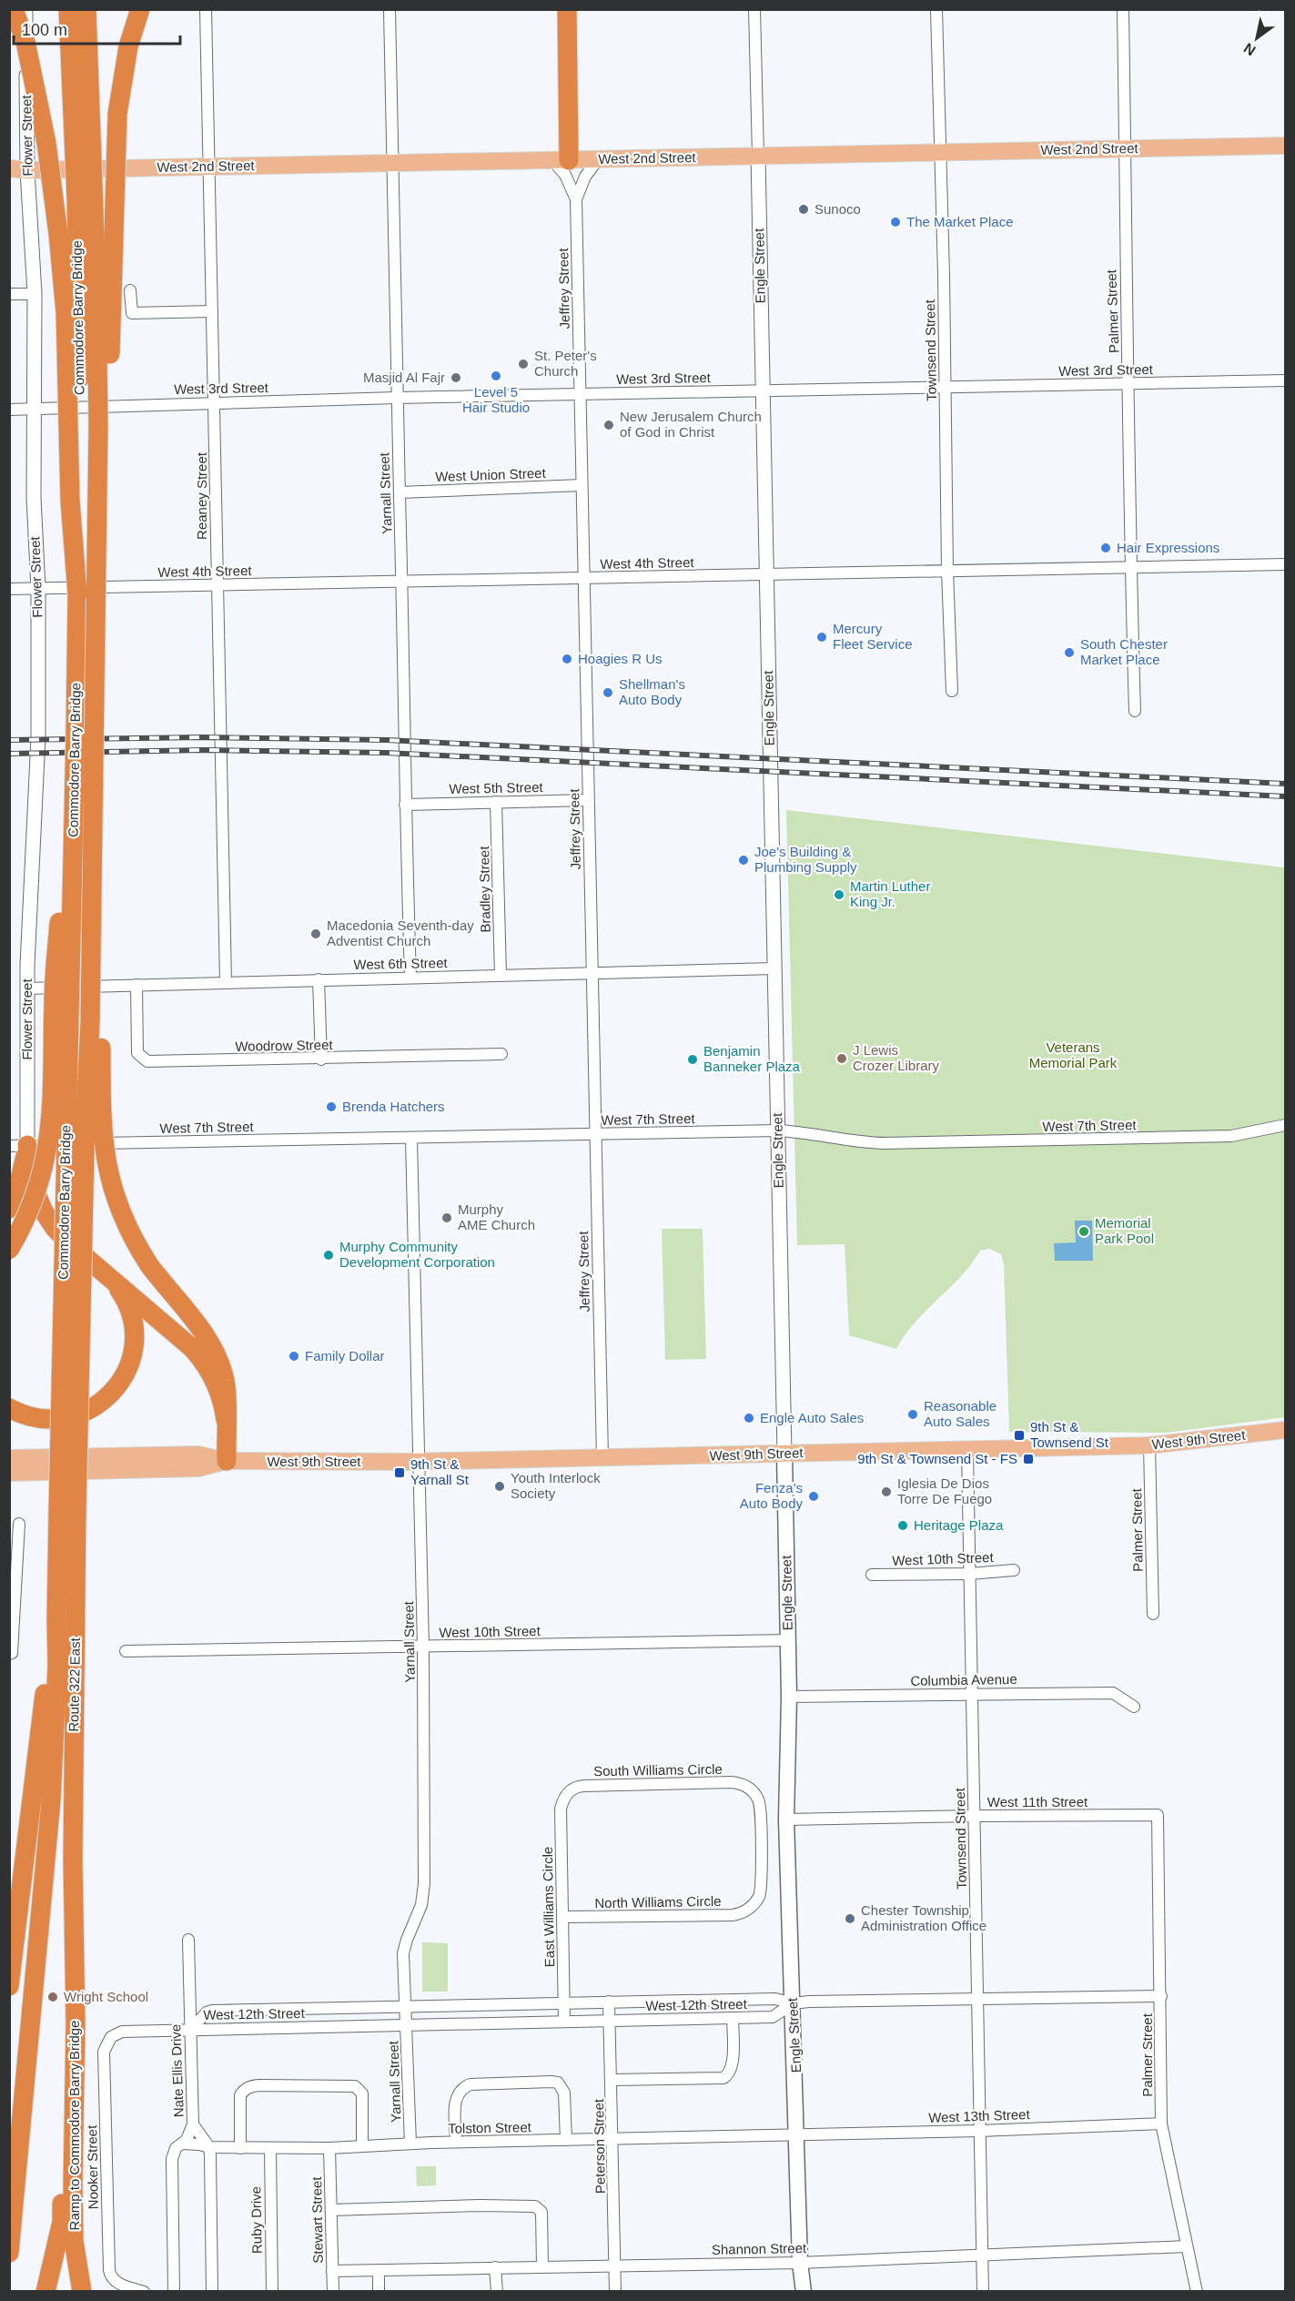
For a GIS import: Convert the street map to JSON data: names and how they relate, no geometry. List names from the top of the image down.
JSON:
{
  "streets": {
    "highway": ["Commodore Barry Bridge", "Route 322 East", "Ramp to Commodore Barry Bridge"],
    "main road": ["West 2nd Street", "Engle Street", "West 9th Street"],
    "street": [
      "Flower Street",
      "Jeffrey Street",
      "Palmer Street",
      "Townsend Street",
      "West 3rd Street",
      "West Union Street",
      "Yarnall Street",
      "Reaney Street",
      "West 4th Street",
      "West 5th Street",
      "Bradley Street",
      "West 6th Street",
      "Woodrow Street",
      "West 7th Street",
      "West 10th Street",
      "Columbia Avenue",
      "South Williams Circle",
      "West 11th Street",
      "North Williams Circle",
      "East Williams Circle",
      "West 12th Street",
      "Nate Ellis Drive",
      "West 13th Street",
      "Tolston Street",
      "Peterson Street",
      "Nooker Street",
      "Ruby Drive",
      "Stewart Street",
      "Shannon Street"
    ]
  },
  "crossings": [
    ["Flower Street", "West 2nd Street"],
    ["Flower Street", "West 3rd Street"],
    ["Flower Street", "West 4th Street"],
    ["Flower Street", "West 6th Street"],
    ["Flower Street", "West 7th Street"],
    ["West 2nd Street", "Engle Street"],
    ["West 2nd Street", "Palmer Street"],
    ["West 2nd Street", "Townsend Street"],
    ["West 2nd Street", "Yarnall Street"],
    ["West 2nd Street", "Reaney Street"],
    ["Engle Street", "West 3rd Street"],
    ["Engle Street", "West 4th Street"],
    ["Engle Street", "West 6th Street"],
    ["Engle Street", "West 7th Street"],
    ["Engle Street", "West 9th Street"],
    ["Engle Street", "West 10th Street"],
    ["Engle Street", "Columbia Avenue"],
    ["Engle Street", "West 11th Street"],
    ["Engle Street", "West 12th Street"],
    ["Engle Street", "West 13th Street"],
    ["Engle Street", "Tolston Street"],
    ["Engle Street", "Shannon Street"],
    ["Jeffrey Street", "West 3rd Street"],
    ["Jeffrey Street", "West Union Street"],
    ["Jeffrey Street", "West 4th Street"],
    ["Jeffrey Street", "West 5th Street"],
    ["Jeffrey Street", "West 6th Street"],
    ["Jeffrey Street", "West 7th Street"],
    ["Jeffrey Street", "West 9th Street"],
    ["Palmer Street", "West 3rd Street"],
    ["Palmer Street", "West 4th Street"],
    ["Palmer Street", "West 9th Street"],
    ["Palmer Street", "West 11th Street"],
    ["Palmer Street", "West 12th Street"],
    ["Palmer Street", "West 13th Street"],
    ["Palmer Street", "Shannon Street"],
    ["Commodore Barry Bridge", "Route 322 East"],
    ["Townsend Street", "West 3rd Street"],
    ["Townsend Street", "West 4th Street"],
    ["Townsend Street", "West 9th Street"],
    ["Townsend Street", "West 10th Street"],
    ["Townsend Street", "Columbia Avenue"],
    ["Townsend Street", "West 11th Street"],
    ["Townsend Street", "West 12th Street"],
    ["Townsend Street", "West 13th Street"],
    ["Townsend Street", "Shannon Street"],
    ["West 3rd Street", "Yarnall Street"],
    ["West 3rd Street", "Reaney Street"],
    ["West Union Street", "Yarnall Street"],
    ["Yarnall Street", "West 4th Street"],
    ["Yarnall Street", "West 5th Street"],
    ["Yarnall Street", "West 6th Street"],
    ["Yarnall Street", "West 7th Street"],
    ["Yarnall Street", "West 9th Street"],
    ["Yarnall Street", "West 10th Street"],
    ["Yarnall Street", "West 12th Street"],
    ["Yarnall Street", "Tolston Street"],
    ["Reaney Street", "West 4th Street"],
    ["Reaney Street", "West 6th Street"],
    ["West 5th Street", "Bradley Street"],
    ["Bradley Street", "West 6th Street"],
    ["West 6th Street", "Woodrow Street"],
    ["Route 322 East", "Ramp to Commodore Barry Bridge"],
    ["South Williams Circle", "North Williams Circle"],
    ["South Williams Circle", "East Williams Circle"],
    ["North Williams Circle", "East Williams Circle"],
    ["East Williams Circle", "West 12th Street"],
    ["West 12th Street", "Nate Ellis Drive"],
    ["West 12th Street", "Peterson Street"],
    ["West 12th Street", "Nooker Street"],
    ["Nate Ellis Drive", "Tolston Street"],
    ["Nate Ellis Drive", "Nooker Street"],
    ["West 13th Street", "Tolston Street"],
    ["Tolston Street", "Peterson Street"],
    ["Tolston Street", "Ruby Drive"],
    ["Tolston Street", "Stewart Street"],
    ["Peterson Street", "Shannon Street"],
    ["Stewart Street", "Shannon Street"]
  ],
  "parks": ["Veterans Memorial Park"],
  "places": {
    "other": [
      "Sunoco",
      "The Market Place",
      "St. Peter's Church",
      "Level 5 Hair Studio",
      "Masjid Al Fajr",
      "New Jerusalem Church of God in Christ",
      "Hair Expressions",
      "Mercury Fleet Service",
      "South Chester Market Place",
      "Hoagies R Us",
      "Shellman's Auto Body",
      "Joe's Building & Plumbing Supply",
      "Martin Luther King Jr.",
      "Macedonia Seventh-day Adventist Church",
      "J Lewis Crozer Library",
      "Benjamin Banneker Plaza",
      "Brenda Hatchers",
      "Murphy AME Church",
      "Memorial Park Pool",
      "Murphy Community Development Corporation",
      "Family Dollar",
      "Reasonable Auto Sales",
      "Engle Auto Sales",
      "Youth Interlock Society",
      "Iglesia De Dios Torre De Fuego",
      "Fenza's Auto Body",
      "Heritage Plaza",
      "Chester Township Administration Office",
      "Wright School"
    ],
    "transit": ["9th St & Townsend St", "9th St & Townsend St - FS", "9th St & Yarnall St"]
  },
  "scale_bar": "100 m",
  "north": "bottom left"
}
